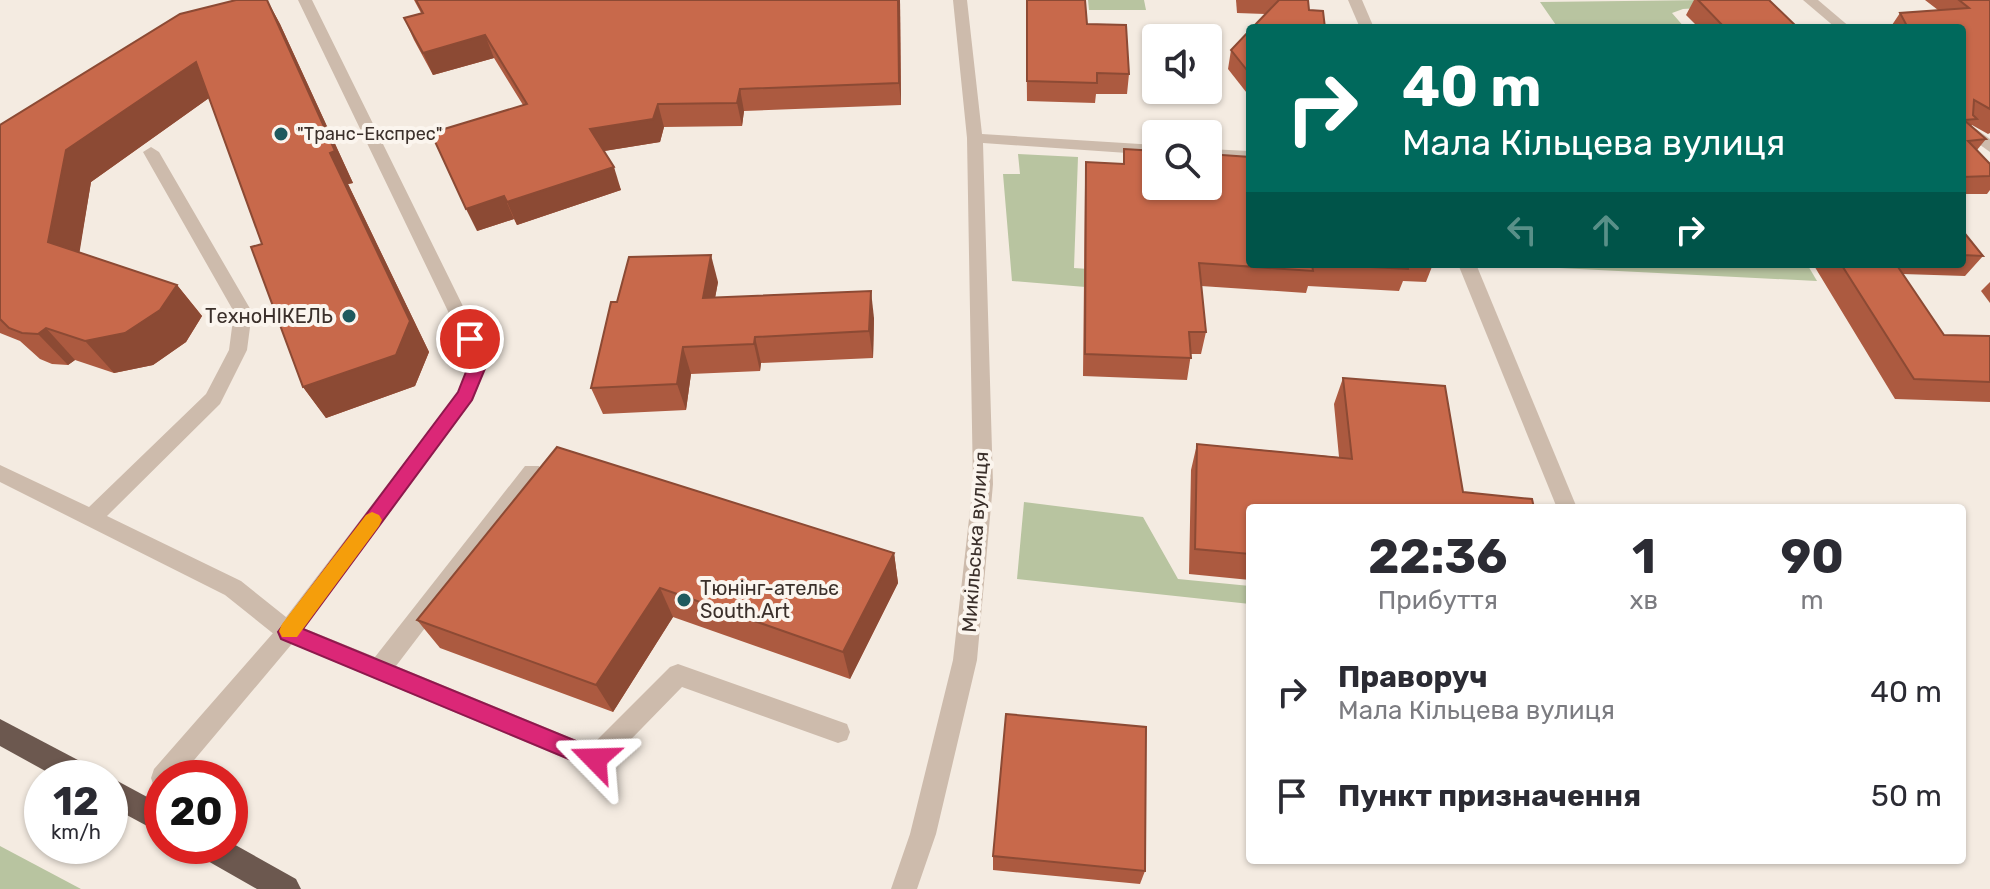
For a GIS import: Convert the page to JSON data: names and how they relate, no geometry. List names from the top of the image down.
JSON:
{
  "streets": {
    "street": ["Микільська вулиця"]
  },
  "places": ["\"Транс-Експрес\"", "ТехноНІКЕЛЬ", "Тюнінг-ательє South.Art"],
  "page": {
    "turn": ["40 m", "Мала Кільцева вулиця"],
    "eta": [
      "22:36",
      "Прибуття",
      "1",
      "хв",
      "90",
      "m"
    ],
    "list": [
      {
        "name": "Праворуч",
        "note": "Мала Кільцева вулиця",
        "value": "40 m"
      },
      {
        "name": "Пункт призначення",
        "value": "50 m"
      }
    ],
    "speed": "12 km/h",
    "limit": "20"
  }
}
